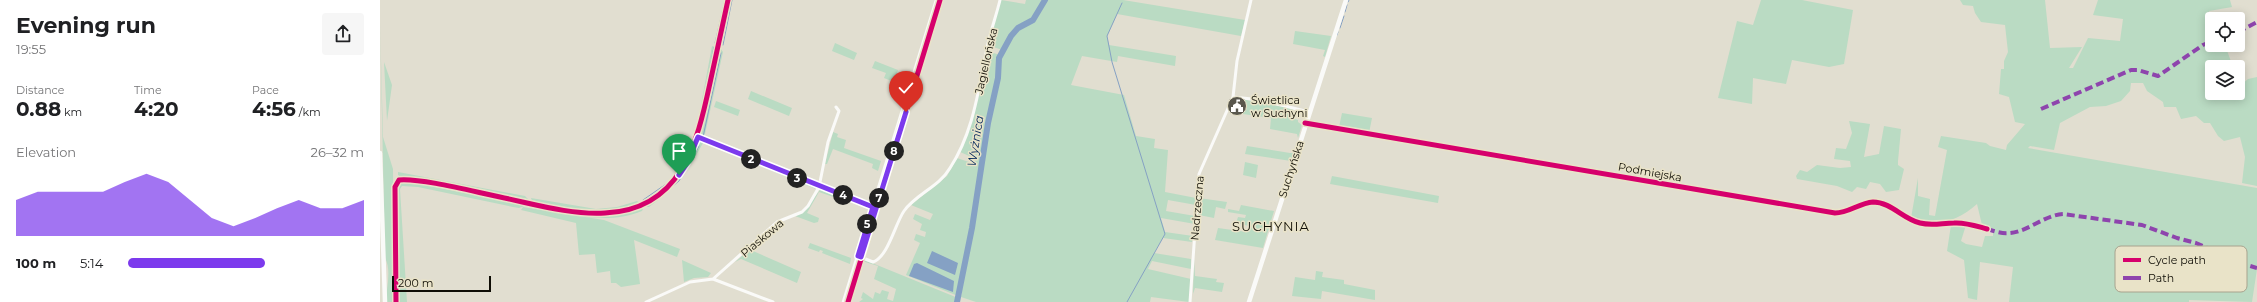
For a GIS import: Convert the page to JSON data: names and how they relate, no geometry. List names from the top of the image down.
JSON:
{
  "streets": {
    "street": [
      "Jagiellońska",
      "Suchyńska",
      "Podmiejska",
      "Nadrzeczna",
      "Piaskowa"
    ]
  },
  "crossings": [
    ["Suchyńska", "Podmiejska"]
  ],
  "districts": ["SUCHYNIA"],
  "water": ["Wyżnica"],
  "places": {
    "public building": ["Świetlica w Suchyni"]
  },
  "legend": ["Cycle path", "Path"],
  "scale_bar": "200 m",
  "page": {
    "heading": ["Evening run", "19:55"],
    "stats": [
      ["Distance", "0.88 km"],
      ["Time", "4:20"],
      ["Pace", "4:56 /km"]
    ],
    "chart": ["Elevation", "26–32 m"],
    "pins": [
      "8",
      "2",
      "3",
      "4",
      "7",
      "5"
    ],
    "list": [
      {
        "name": "100 m",
        "note": "5:14"
      }
    ],
    "scale": "200 m"
  }
}
